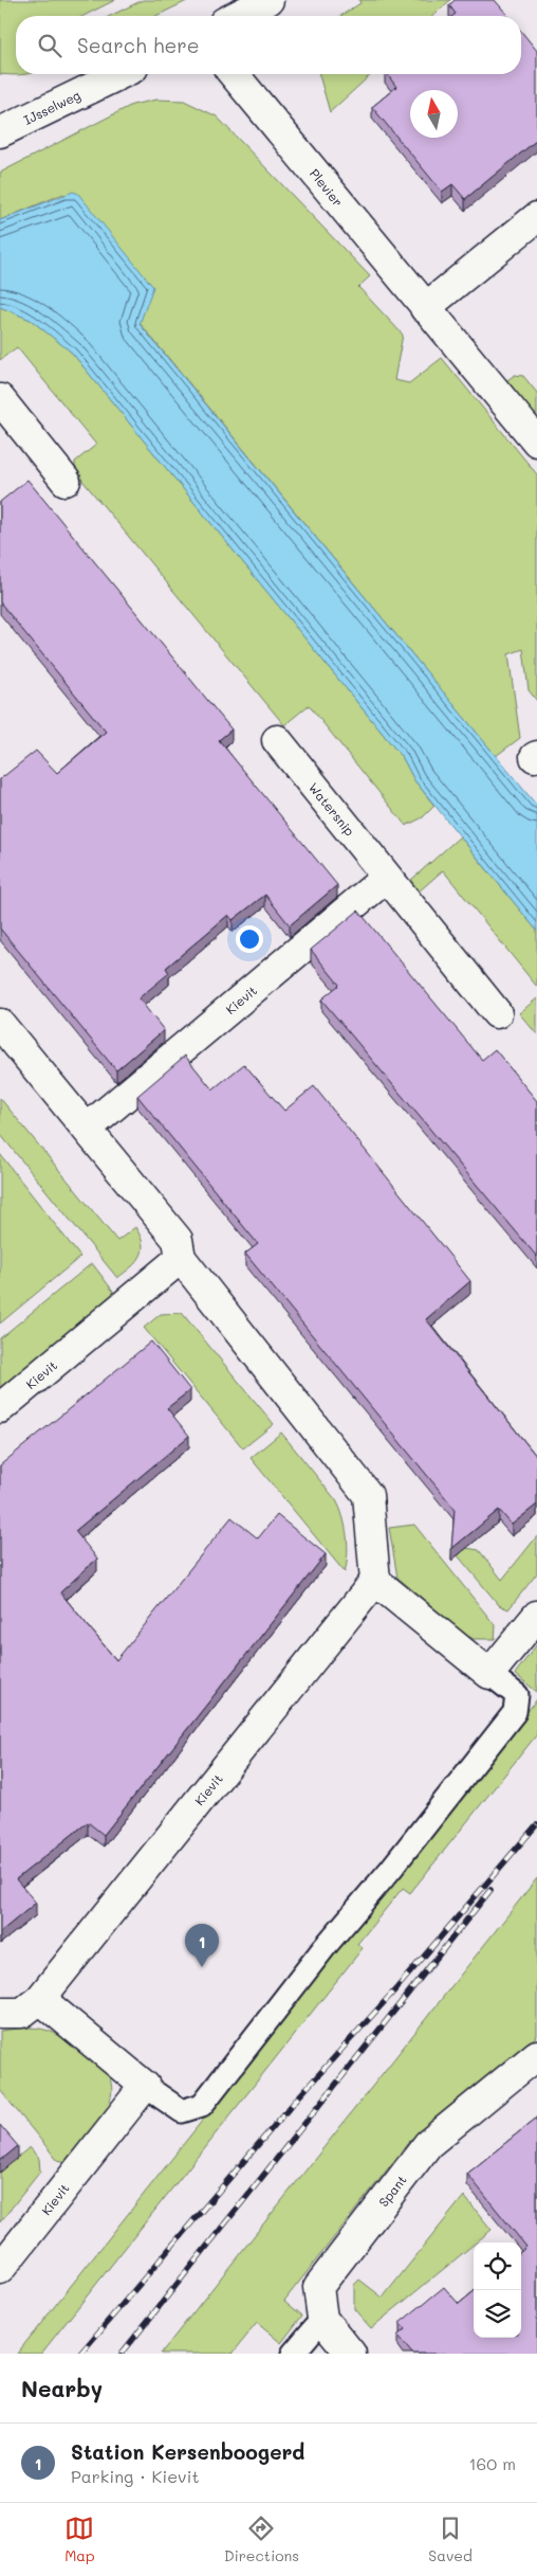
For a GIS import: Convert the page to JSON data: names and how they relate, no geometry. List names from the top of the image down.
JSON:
{
  "streets": {
    "street": [
      "IJsselweg",
      "Plevier",
      "Watersnip",
      "Kievit",
      "Spant"
    ]
  },
  "crossings": [
    ["Watersnip", "Kievit"]
  ],
  "north": "top",
  "page": {
    "search": "Search here",
    "pins": "1",
    "heading": "Nearby",
    "list": [
      {
        "mark": "1",
        "name": "Station Kersenboogerd",
        "note": "Parking · Kievit",
        "value": "160 m"
      }
    ],
    "nav": ["Map", "Directions", "Saved"]
  }
}
